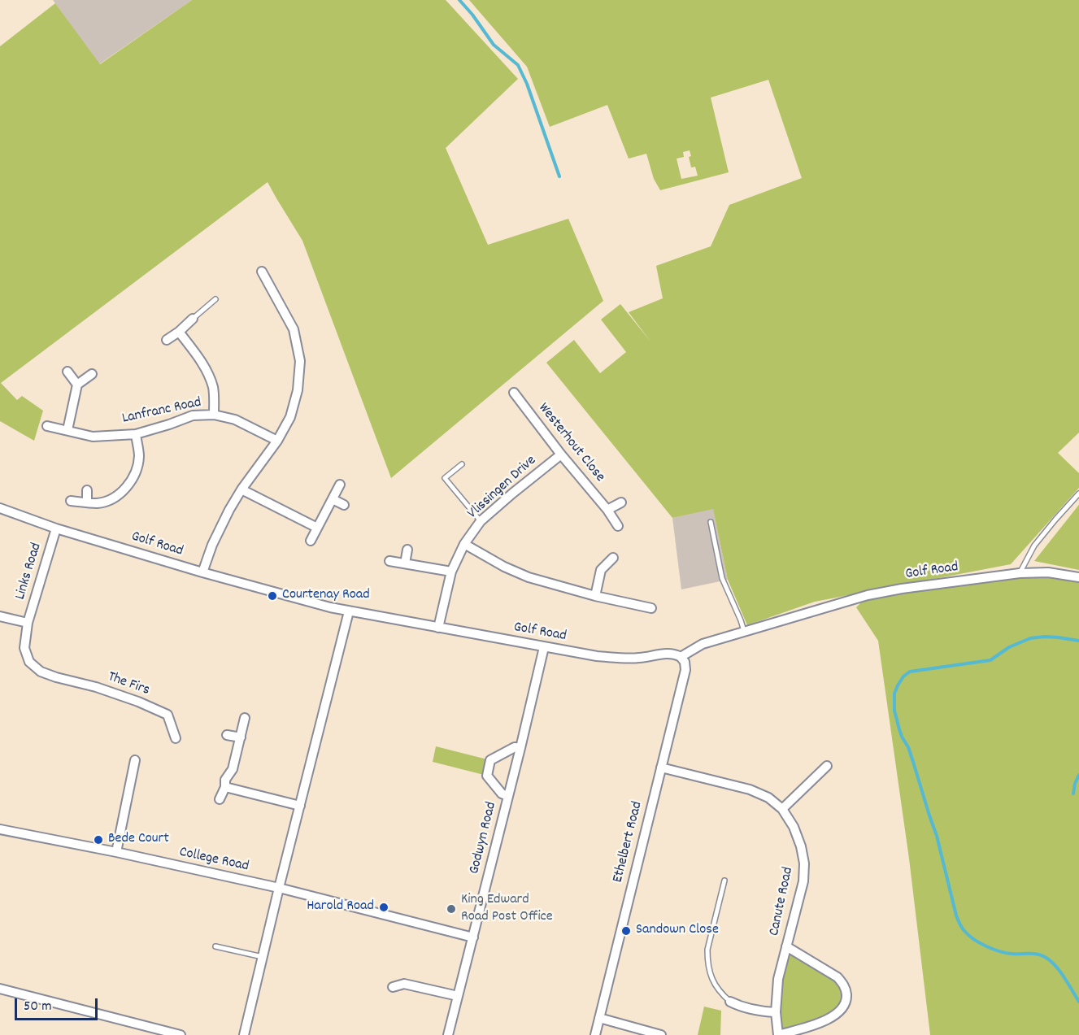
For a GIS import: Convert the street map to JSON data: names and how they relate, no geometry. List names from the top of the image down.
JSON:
{
  "streets": {
    "street": [
      "Lanfranc Road",
      "Westerhout Close",
      "Vlissingen Drive",
      "Golf Road",
      "Links Road",
      "The Firs",
      "Godwyn Road",
      "Ethelbert Road",
      "College Road",
      "Canute Road"
    ]
  },
  "crossings": [
    ["Westerhout Close", "Vlissingen Drive"],
    ["Vlissingen Drive", "Golf Road"],
    ["Golf Road", "Links Road"],
    ["Golf Road", "Godwyn Road"],
    ["Golf Road", "Ethelbert Road"],
    ["Links Road", "The Firs"],
    ["Godwyn Road", "College Road"],
    ["Ethelbert Road", "Canute Road"]
  ],
  "places": [
    "Courtenay Road",
    "Bede Court",
    "Harold Road",
    "King Edward Road Post Office",
    "Sandown Close"
  ],
  "scale_bar": "50 m"
}
